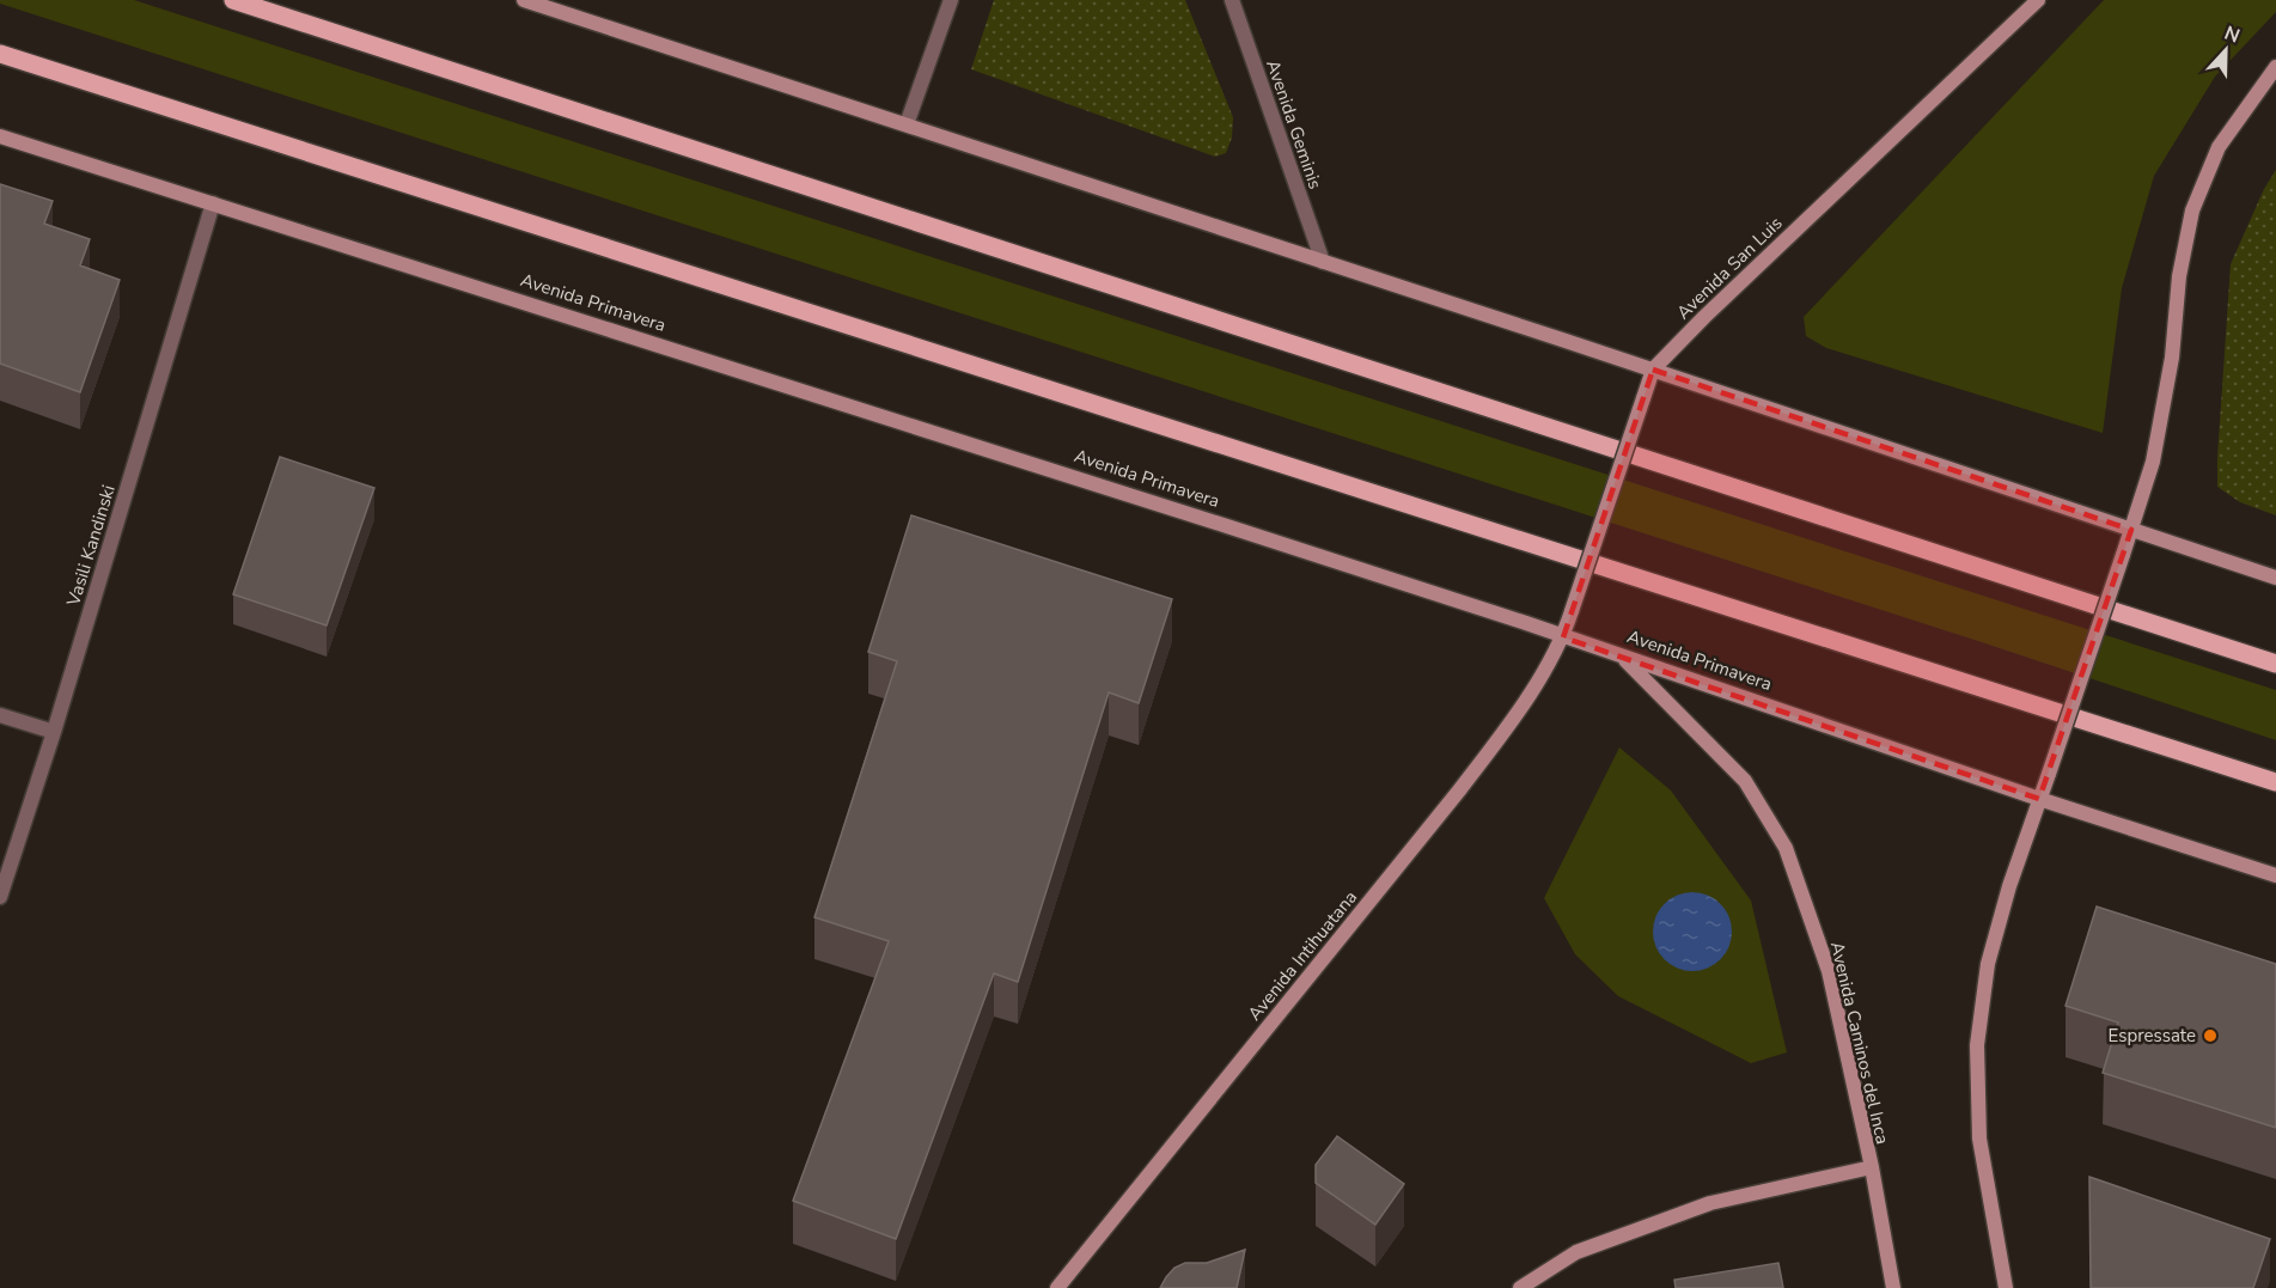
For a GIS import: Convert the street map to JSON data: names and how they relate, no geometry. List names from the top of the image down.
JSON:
{
  "streets": {
    "main road": [
      "Avenida San Luis",
      "Avenida Primavera",
      "Avenida Intihuatana",
      "Avenida Caminos del Inca"
    ],
    "street": ["Avenida Geminis", "Vasili Kandinski"]
  },
  "crossings": [
    ["Avenida San Luis", "Avenida Primavera"],
    ["Avenida San Luis", "Avenida Intihuatana"],
    ["Avenida Primavera", "Vasili Kandinski"],
    ["Avenida Primavera", "Avenida Intihuatana"],
    ["Avenida Primavera", "Avenida Caminos del Inca"]
  ],
  "places": ["Espressate"],
  "north": "top"
}
